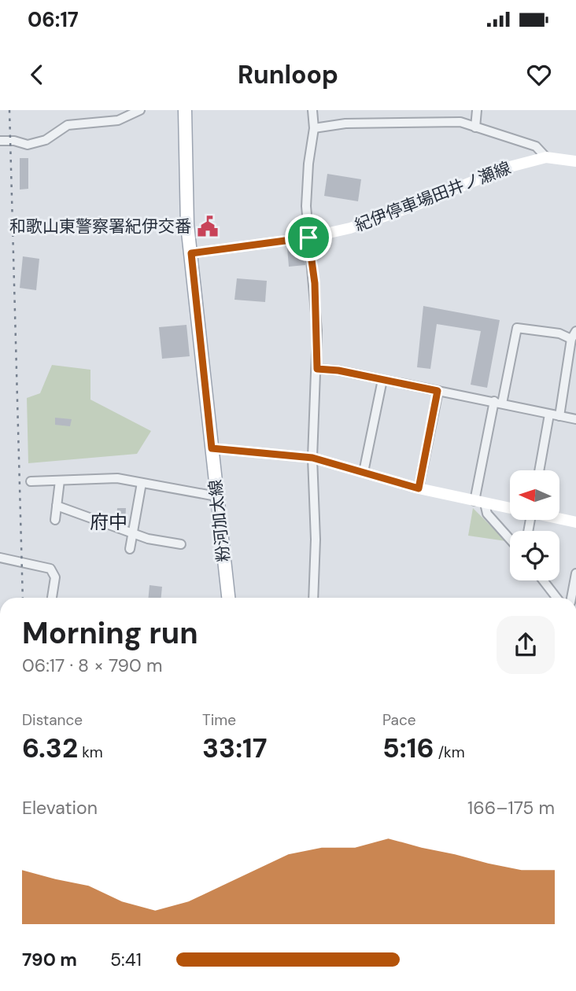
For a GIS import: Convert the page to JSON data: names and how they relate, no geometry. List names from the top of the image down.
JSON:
{
  "streets": {
    "main road": ["紀伊停車場田井ノ瀬線", "粉河加太線"]
  },
  "crossings": [
    ["紀伊停車場田井ノ瀬線", "粉河加太線"]
  ],
  "districts": ["府中"],
  "places": {
    "public building": ["和歌山東警察署紀伊交番"]
  },
  "north": "left",
  "page": {
    "status": "06:17",
    "header": "Runloop",
    "heading": ["Morning run", "06:17 · 8 × 790 m"],
    "stats": [
      ["Distance", "6.32 km"],
      ["Time", "33:17"],
      ["Pace", "5:16 /km"]
    ],
    "chart": ["Elevation", "166–175 m"],
    "list": [
      {
        "name": "790 m",
        "note": "5:41"
      }
    ]
  }
}
